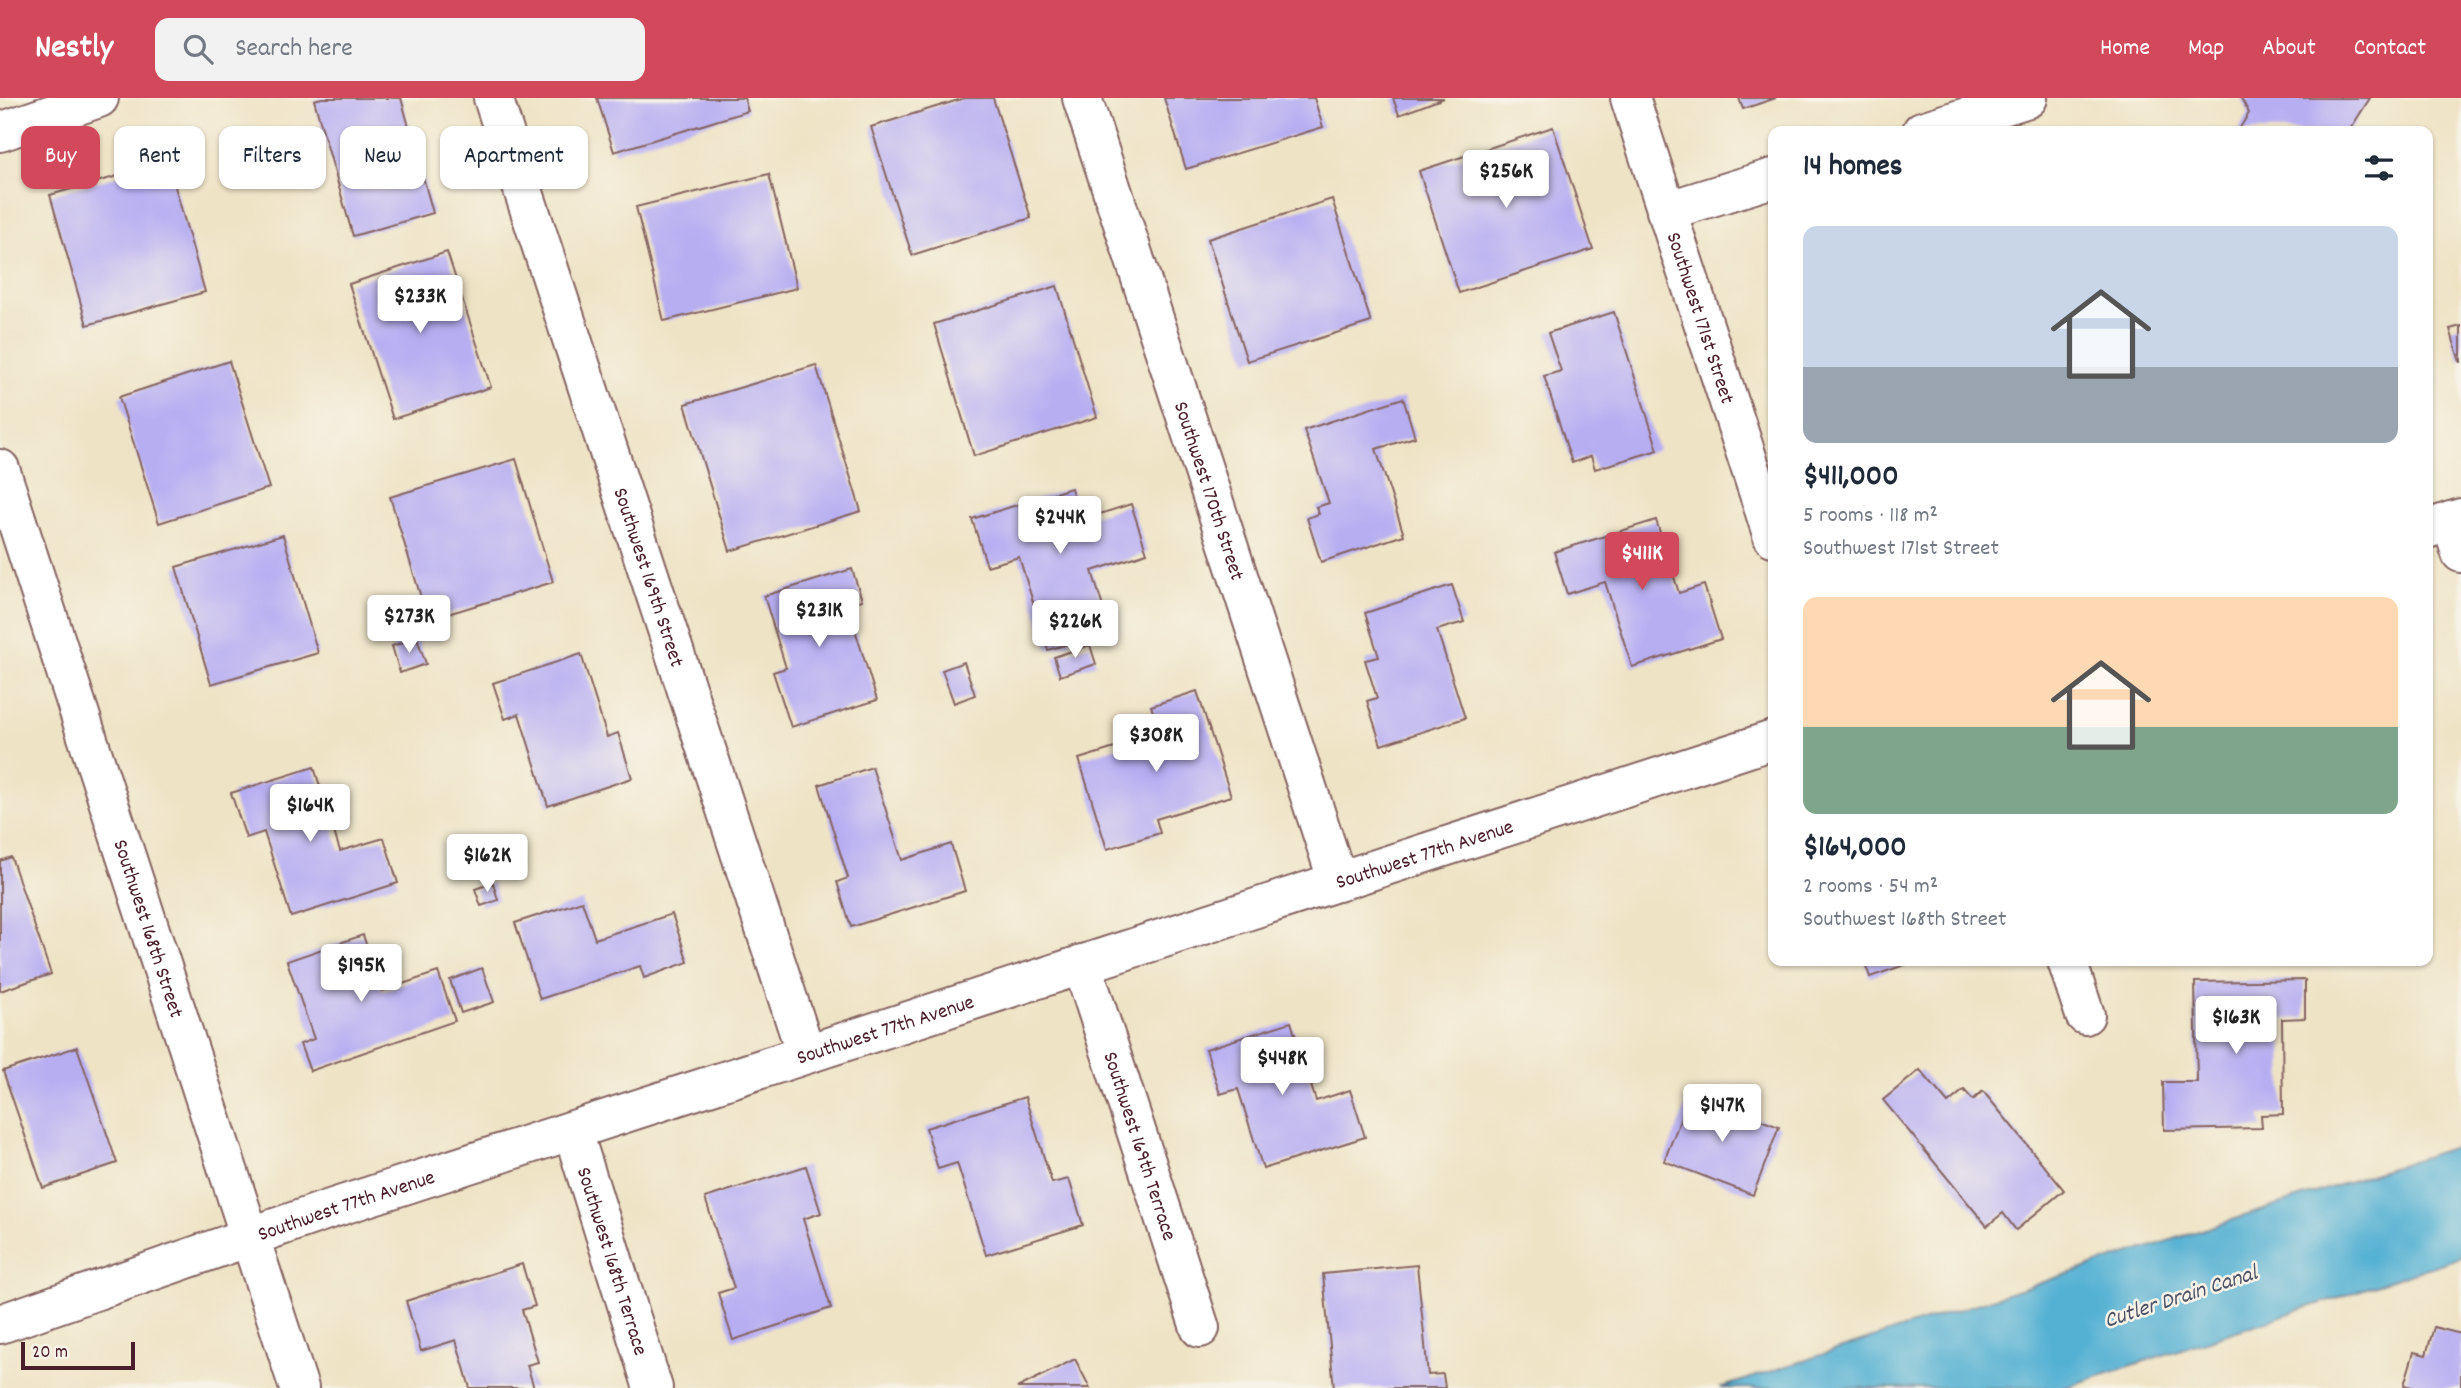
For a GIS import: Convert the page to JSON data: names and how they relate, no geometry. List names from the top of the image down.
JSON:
{
  "streets": {
    "street": [
      "Southwest 171st Street",
      "Southwest 170th Street",
      "Southwest 169th Street",
      "Southwest 77th Avenue",
      "Southwest 168th Street",
      "Southwest 169th Terrace",
      "Southwest 168th Terrace"
    ]
  },
  "crossings": [
    ["Southwest 170th Street", "Southwest 77th Avenue"],
    ["Southwest 169th Street", "Southwest 77th Avenue"],
    ["Southwest 77th Avenue", "Southwest 168th Street"],
    ["Southwest 77th Avenue", "Southwest 169th Terrace"],
    ["Southwest 77th Avenue", "Southwest 168th Terrace"]
  ],
  "water": ["Cutler Drain Canal"],
  "scale_bar": "20 m",
  "page": {
    "header": "Nestly",
    "search": "Search here",
    "nav": [
      "Home",
      "Map",
      "About",
      "Contact"
    ],
    "chip": [
      "Buy",
      "Rent",
      "Filters",
      "New",
      "Apartment"
    ],
    "heading": "14 homes",
    "price": [
      "$256K",
      "$233K",
      "$244K",
      "$411K",
      "$231K",
      "$273K",
      "$226K",
      "$308K",
      "$164K",
      "$162K",
      "$195K",
      "$163K",
      "$448K",
      "$147K"
    ],
    "list": [
      {
        "name": "$411,000",
        "note": "5 rooms · 118 m² · Southwest 171st Street"
      },
      {
        "name": "$164,000",
        "note": "2 rooms · 54 m² · Southwest 168th Street"
      }
    ],
    "scale": "20 m"
  }
}
